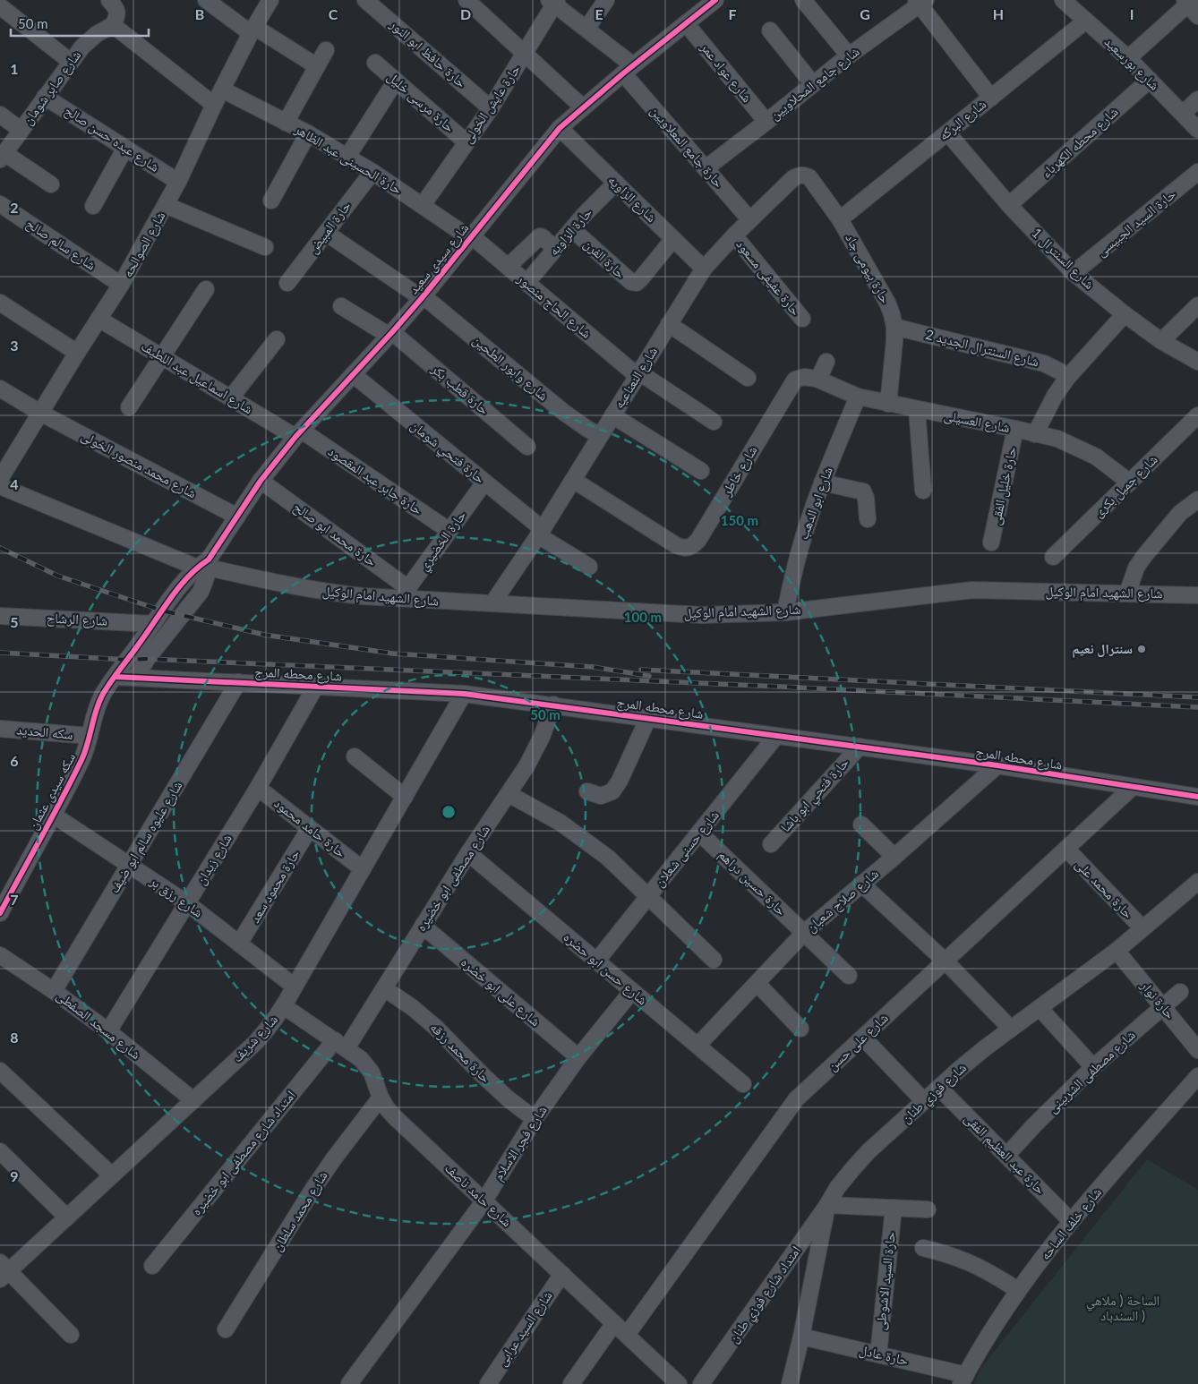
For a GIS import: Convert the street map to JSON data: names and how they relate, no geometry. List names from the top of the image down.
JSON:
{
  "streets": {
    "street": [
      "حارة حافظ ابو النور",
      "شارع بورسعيد",
      "شارع عواد عمر",
      "شارع جامع المحلاويين",
      "شارع صابر شومان",
      "حارة مرسى خليل",
      "حارة عايش الخولى",
      "شارع البركه",
      "شارع عبده حسن صالح",
      "شارع محطه الكهرباء",
      "حارة جامع المعلاويين",
      "حارة الحسينى عبد الظاهر",
      "شارع الزاويه",
      "حارة السيد الجبيسى",
      "حارة المبيض",
      "حارة الزاويه",
      "شارع سالم صالح",
      "شارع الصوالحه",
      "شارع سيدى سعيد",
      "حارة الفرن",
      "شارع السنترال 1",
      "حارة بيومى جاد",
      "حارة عفيفى مسعود",
      "شارع الحاج منصور",
      "شارع السنترال الجديد 2",
      "شارع وابور الطحين",
      "شارع اسماعيل عبد اللطيف",
      "شارع النعناعيه",
      "حارة قطب بكر",
      "شارع العسيلى",
      "حارة فتحي شومان",
      "شارع محمد منصور الخولى",
      "شارع خاطر",
      "حارة جابر عبد المقصود",
      "حارة خليل الفقى",
      "شارع جميل بكرى",
      "شارع ابو الدهب",
      "حارة محمد ابو صالح",
      "حارة الخضيري",
      "شارع الشهيد امام الوكيل",
      "شارع الرشاح",
      "شارع محطه المرج",
      "سكه الحديد",
      "سكه سيدى عثمان",
      "حارة فتحي ابو باشا",
      "حارة حامد محمود",
      "شارع عليوه سالم ابو ضيف",
      "شارع حسنى شعلان",
      "شارع زيدان",
      "شارع مصطفى ابو خضيره",
      "حارة حسين دراهم",
      "حارة محمود سعد",
      "حارة محمد على",
      "شارع رزق بر",
      "شارع صلاح شعبان",
      "شارع حسن ابو حضره",
      "شارع على ابو خضره",
      "حارة نوار",
      "شارع مسجد الصفطى",
      "شارع شريف",
      "شارع على حسن",
      "حارة محمد رزقه",
      "شارع مصطفى الشربينى",
      "شارع فوزي طنان",
      "شارع فجر الاسلام",
      "امتداد شارع مصطفى ابو خضيره",
      "حارة عبد العظيم الفقى",
      "شارع حامد ناصف",
      "شارع محمد سلطان",
      "شارع خلف الساحه",
      "حارة السيد الاشوطى",
      "امتداد شارع فوزي طنان",
      "شارع السيد عرابى",
      "حارة عادل"
    ]
  },
  "crossings": [
    ["حارة حافظ ابو النور", "حارة عايش الخولى"],
    ["شارع بورسعيد", "شارع البركه"],
    ["شارع بورسعيد", "شارع محطه الكهرباء"],
    ["شارع عواد عمر", "شارع جامع المحلاويين"],
    ["شارع عواد عمر", "شارع سيدى سعيد"],
    ["شارع جامع المحلاويين", "حارة جامع المعلاويين"],
    ["شارع صابر شومان", "شارع عبده حسن صالح"],
    ["حارة مرسى خليل", "حارة عايش الخولى"],
    ["حارة عايش الخولى", "حارة جامع المعلاويين"],
    ["حارة عايش الخولى", "حارة الحسينى عبد الظاهر"],
    ["شارع البركه", "شارع السنترال 1"],
    ["شارع البركه", "حارة بيومى جاد"],
    ["شارع عبده حسن صالح", "شارع الصوالحه"],
    ["شارع محطه الكهرباء", "شارع السنترال 1"],
    ["حارة جامع المعلاويين", "شارع سيدى سعيد"],
    ["حارة جامع المعلاويين", "شارع النعناعيه"],
    ["حارة الحسينى عبد الظاهر", "حارة المبيض"],
    ["حارة الحسينى عبد الظاهر", "شارع الصوالحه"],
    ["حارة الحسينى عبد الظاهر", "شارع سيدى سعيد"],
    ["حارة الحسينى عبد الظاهر", "شارع الحاج منصور"],
    ["شارع الزاويه", "حارة الزاويه"],
    ["شارع الزاويه", "شارع سيدى سعيد"],
    ["شارع الزاويه", "حارة الفرن"],
    ["شارع الزاويه", "شارع النعناعيه"],
    ["حارة السيد الجبيسى", "شارع السنترال 1"],
    ["حارة المبيض", "شارع وابور الطحين"],
    ["حارة الزاويه", "حارة الفرن"],
    ["حارة الزاويه", "شارع الحاج منصور"],
    ["شارع سالم صالح", "شارع الصوالحه"],
    ["شارع الصوالحه", "شارع اسماعيل عبد اللطيف"],
    ["شارع الصوالحه", "شارع محمد منصور الخولى"],
    ["شارع سيدى سعيد", "شارع الحاج منصور"],
    ["شارع سيدى سعيد", "شارع وابور الطحين"],
    ["شارع سيدى سعيد", "شارع اسماعيل عبد اللطيف"],
    ["شارع سيدى سعيد", "حارة قطب بكر"],
    ["شارع سيدى سعيد", "حارة فتحي شومان"],
    ["شارع سيدى سعيد", "شارع محمد منصور الخولى"],
    ["شارع سيدى سعيد", "حارة جابر عبد المقصود"],
    ["شارع سيدى سعيد", "حارة محمد ابو صالح"],
    ["شارع سيدى سعيد", "شارع الشهيد امام الوكيل"],
    ["شارع سيدى سعيد", "سكه سيدى عثمان"],
    ["حارة بيومى جاد", "شارع السنترال الجديد 2"],
    ["حارة بيومى جاد", "شارع النعناعيه"],
    ["حارة بيومى جاد", "شارع العسيلى"],
    ["حارة عفيفى مسعود", "شارع النعناعيه"],
    ["شارع الحاج منصور", "شارع النعناعيه"],
    ["شارع وابور الطحين", "شارع النعناعيه"],
    ["شارع اسماعيل عبد اللطيف", "حارة جابر عبد المقصود"],
    ["شارع النعناعيه", "حارة فتحي شومان"],
    ["شارع النعناعيه", "شارع خاطر"],
    ["شارع النعناعيه", "شارع الشهيد امام الوكيل"],
    ["شارع العسيلى", "شارع خاطر"],
    ["شارع العسيلى", "حارة خليل الفقى"],
    ["شارع العسيلى", "شارع جميل بكرى"],
    ["شارع العسيلى", "شارع ابو الدهب"],
    ["حارة فتحي شومان", "حارة الخضيري"],
    ["حارة جابر عبد المقصود", "حارة الخضيري"],
    ["شارع ابو الدهب", "شارع الشهيد امام الوكيل"],
    ["حارة محمد ابو صالح", "حارة الخضيري"],
    ["حارة محمد ابو صالح", "شارع الشهيد امام الوكيل"],
    ["حارة الخضيري", "شارع الشهيد امام الوكيل"],
    ["شارع الشهيد امام الوكيل", "سكه سيدى عثمان"],
    ["شارع الرشاح", "سكه سيدى عثمان"],
    ["شارع محطه المرج", "سكه سيدى عثمان"],
    ["شارع محطه المرج", "حارة فتحي ابو باشا"],
    ["شارع محطه المرج", "شارع عليوه سالم ابو ضيف"],
    ["شارع محطه المرج", "شارع حسنى شعلان"],
    ["شارع محطه المرج", "شارع زيدان"],
    ["شارع محطه المرج", "شارع مصطفى ابو خضيره"],
    ["شارع محطه المرج", "شارع صلاح شعبان"],
    ["شارع محطه المرج", "شارع شريف"],
    ["شارع محطه المرج", "شارع على حسن"],
    ["سكه الحديد", "سكه سيدى عثمان"],
    ["سكه سيدى عثمان", "شارع رزق بر"],
    ["حارة حامد محمود", "شارع زيدان"],
    ["حارة حامد محمود", "حارة محمود سعد"],
    ["حارة حامد محمود", "شارع شريف"],
    ["شارع عليوه سالم ابو ضيف", "شارع رزق بر"],
    ["شارع عليوه سالم ابو ضيف", "شارع مسجد الصفطى"],
    ["شارع حسنى شعلان", "حارة حسين دراهم"],
    ["شارع حسنى شعلان", "شارع حسن ابو حضره"],
    ["شارع زيدان", "شارع رزق بر"],
    ["شارع زيدان", "شارع مسجد الصفطى"],
    ["شارع مصطفى ابو خضيره", "شارع حسن ابو حضره"],
    ["شارع مصطفى ابو خضيره", "شارع على ابو خضره"],
    ["شارع مصطفى ابو خضيره", "حارة محمد رزقه"],
    ["شارع مصطفى ابو خضيره", "امتداد شارع مصطفى ابو خضيره"],
    ["شارع مصطفى ابو خضيره", "شارع حامد ناصف"],
    ["حارة حسين دراهم", "شارع صلاح شعبان"],
    ["حارة محمود سعد", "شارع رزق بر"],
    ["حارة محمد على", "شارع على حسن"],
    ["حارة محمد على", "شارع فوزي طنان"],
    ["شارع رزق بر", "شارع شريف"],
    ["شارع صلاح شعبان", "شارع حسن ابو حضره"],
    ["شارع حسن ابو حضره", "شارع فجر الاسلام"],
    ["شارع على ابو خضره", "شارع فجر الاسلام"],
    ["حارة نوار", "شارع مصطفى الشربينى"],
    ["حارة نوار", "شارع فوزي طنان"],
    ["شارع مسجد الصفطى", "شارع شريف"],
    ["شارع شريف", "شارع حامد ناصف"],
    ["شارع على حسن", "شارع حامد ناصف"],
    ["حارة محمد رزقه", "شارع فجر الاسلام"],
    ["شارع مصطفى الشربينى", "حارة عبد العظيم الفقى"],
    ["شارع فوزي طنان", "حارة عبد العظيم الفقى"],
    ["شارع فوزي طنان", "امتداد شارع فوزي طنان"],
    ["شارع فوزي طنان", "حارة عادل"],
    ["شارع فجر الاسلام", "شارع حامد ناصف"],
    ["امتداد شارع مصطفى ابو خضيره", "شارع حامد ناصف"],
    ["حارة عبد العظيم الفقى", "شارع خلف الساحه"],
    ["شارع حامد ناصف", "شارع محمد سلطان"],
    ["شارع حامد ناصف", "شارع السيد عرابى"],
    ["شارع خلف الساحه", "حارة عادل"],
    ["حارة السيد الاشوطى", "حارة عادل"]
  ],
  "parks": ["الساحة ( ملاهي السندباد )"],
  "places": ["سنترال نعيم"],
  "scale_bar": "50 m",
  "grid": {
    "columns": [
      "B",
      "C",
      "D",
      "E",
      "F",
      "G",
      "H",
      "I"
    ],
    "rows": [
      "1",
      "2",
      "3",
      "4",
      "5",
      "6",
      "7",
      "8",
      "9"
    ]
  },
  "rings": ["150 m", "100 m", "50 m"]
}
